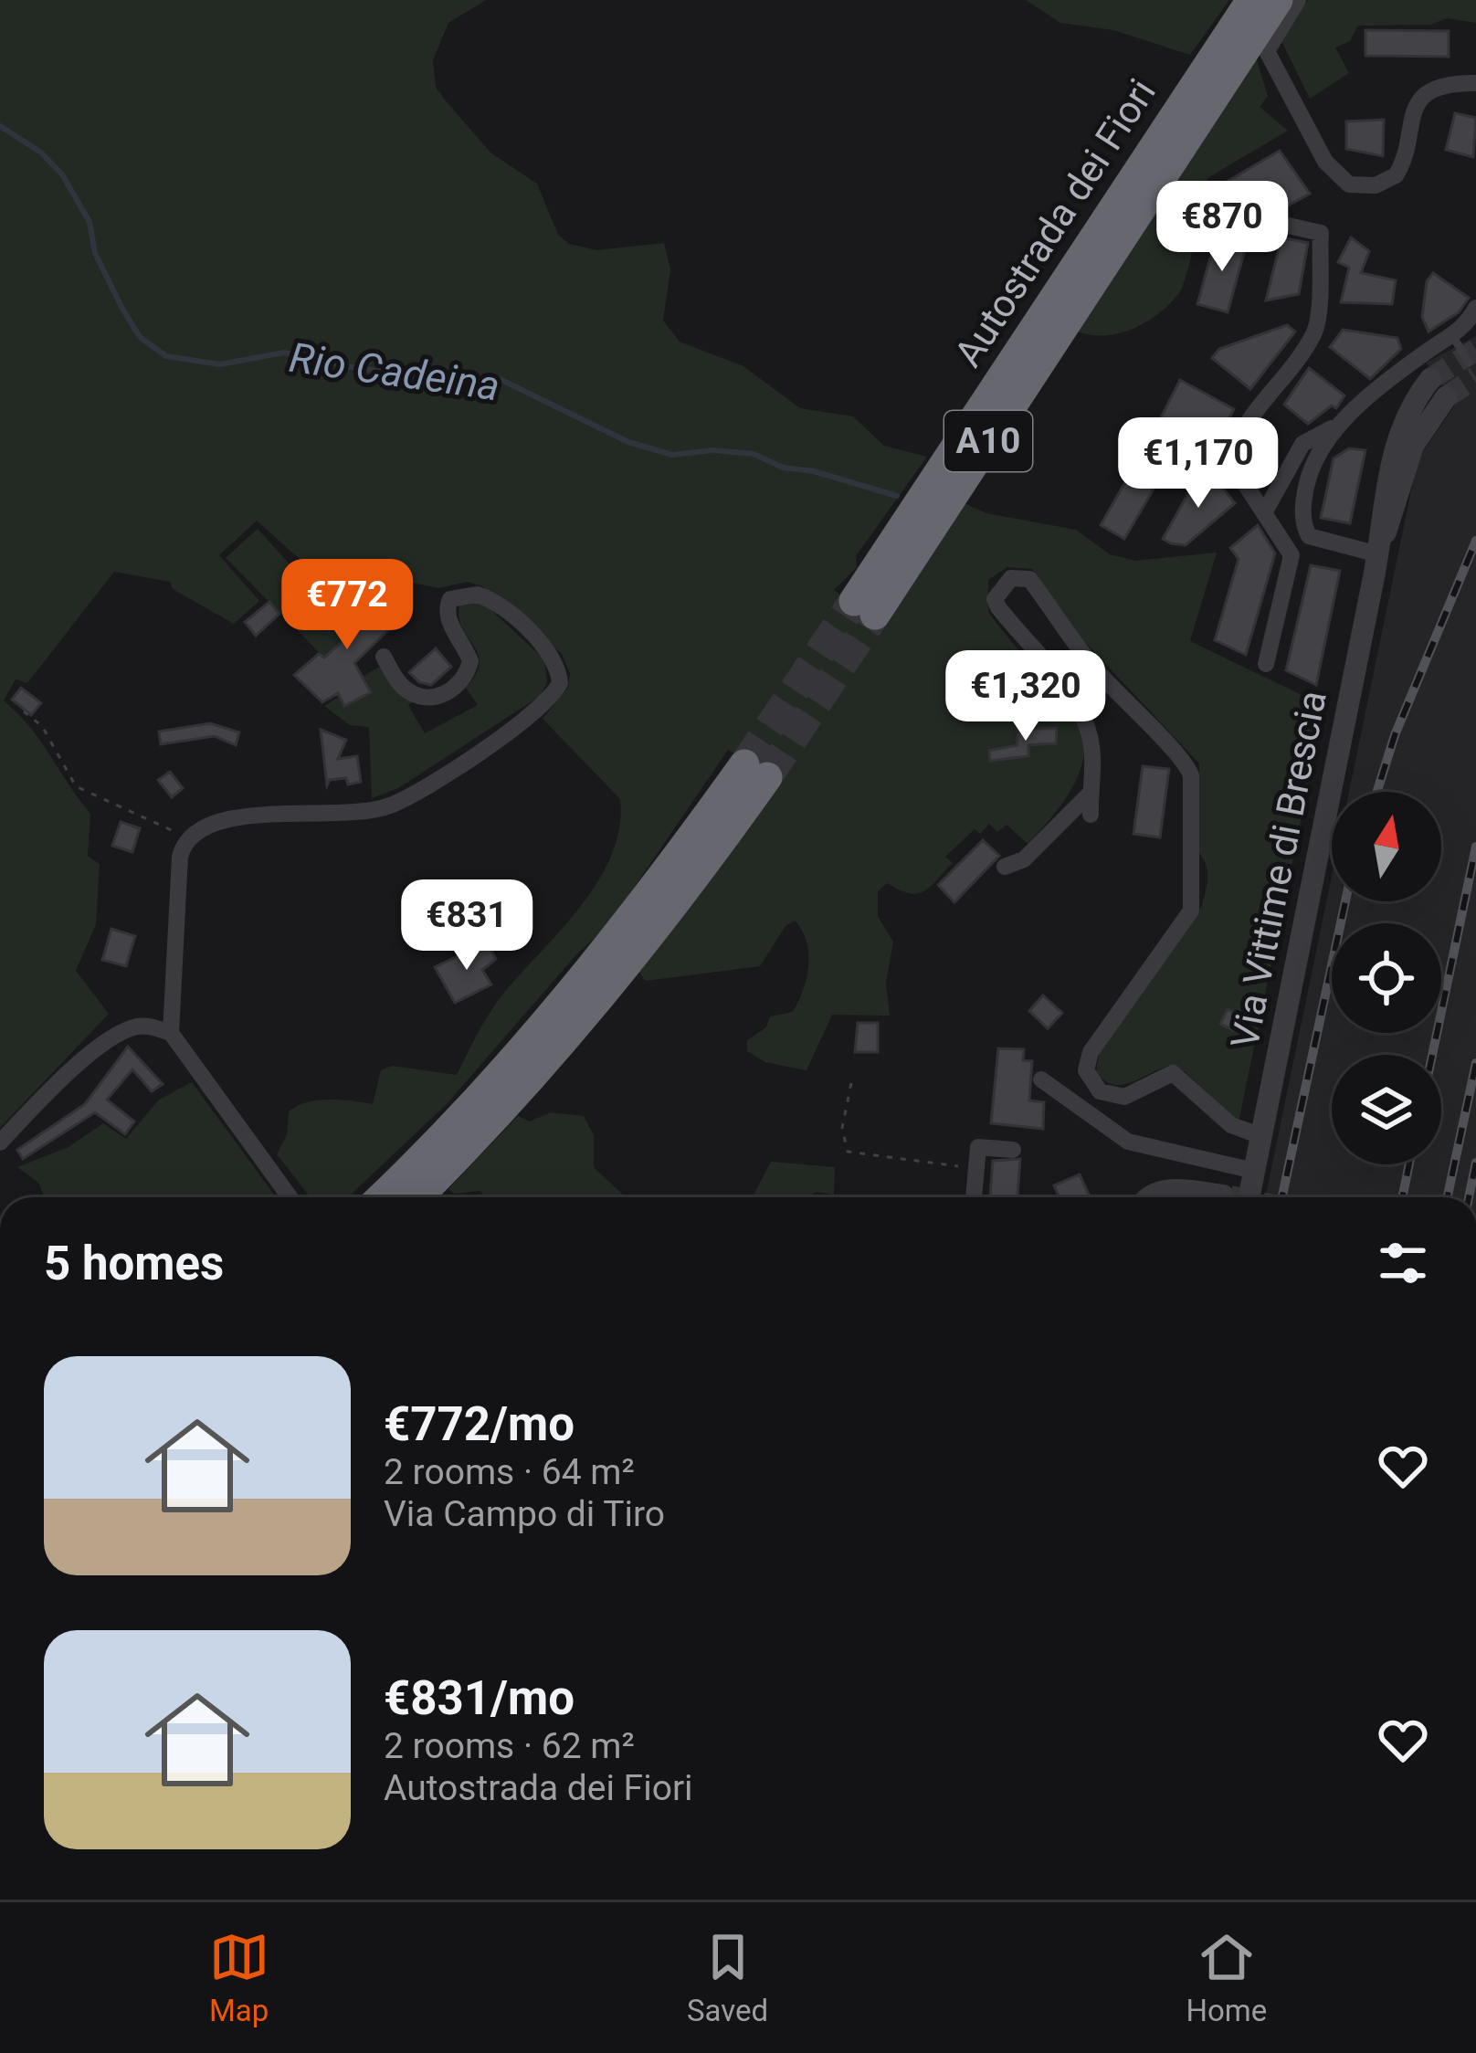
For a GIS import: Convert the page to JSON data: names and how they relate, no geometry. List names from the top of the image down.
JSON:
{
  "streets": {
    "highway": ["Autostrada dei Fiori", "A10"],
    "street": ["Via Vittime di Brescia"]
  },
  "water": ["Rio Cadeina"],
  "north": "top",
  "page": {
    "price": [
      "€870",
      "€1,170",
      "€772",
      "€1,320",
      "€831"
    ],
    "heading": "5 homes",
    "list": [
      {
        "name": "€772/mo",
        "note": "2 rooms · 64 m² · Via Campo di Tiro"
      },
      {
        "name": "€831/mo",
        "note": "2 rooms · 62 m² · Autostrada dei Fiori"
      }
    ],
    "tabs": ["Map", "Saved", "Home"]
  }
}
